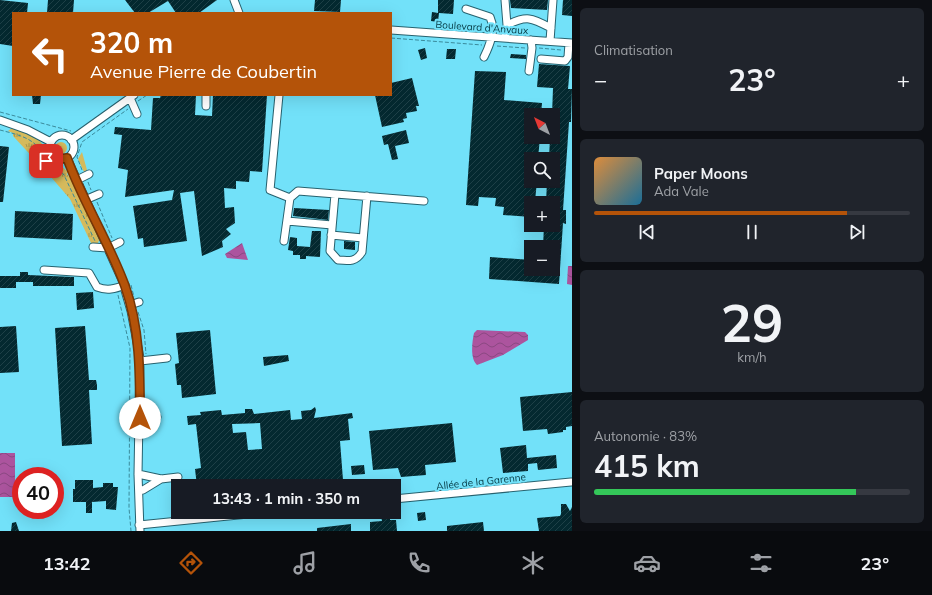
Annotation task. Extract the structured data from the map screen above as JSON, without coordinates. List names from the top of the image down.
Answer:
{
  "streets": {
    "street": ["Boulevard d'Anvaux", "Allée de la Garenne"]
  },
  "north": "top left",
  "page": {
    "tile": [
      "Climatisation",
      ["29", "km/h"],
      ["Autonomie · 83%", "415 km"]
    ],
    "turn": ["320 m", "Avenue Pierre de Coubertin"],
    "heat": ["−", "23°", "+"],
    "map_buttons": ["+", "−"],
    "song": ["Paper Moons", "Ada Vale"],
    "limit": "40",
    "trip": "13:43 · 1 min · 350 m",
    "tabs": ["13:42", "23°"]
  }
}
